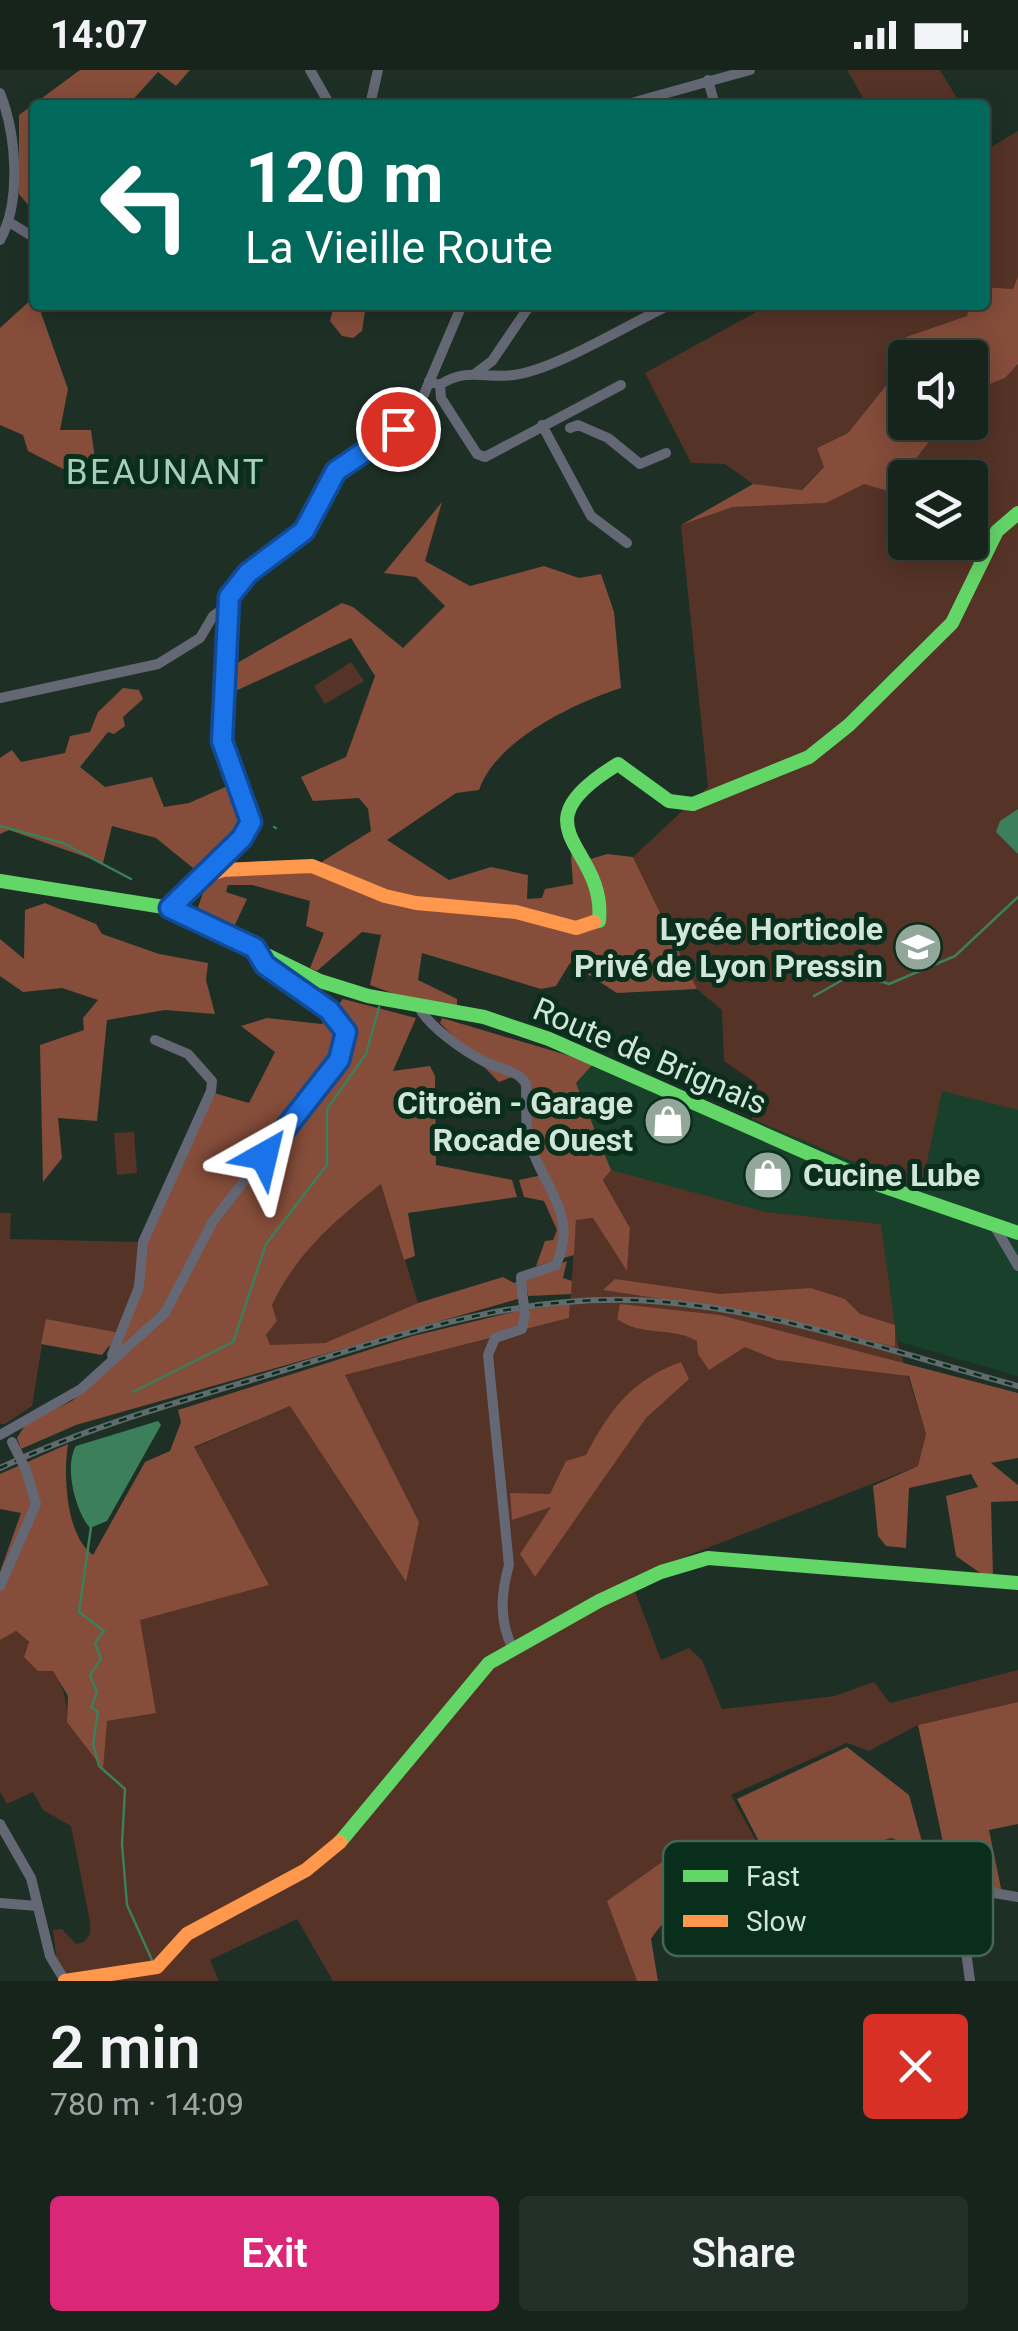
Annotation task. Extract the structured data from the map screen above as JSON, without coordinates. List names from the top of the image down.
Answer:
{
  "streets": {
    "street": ["Route de Brignais"]
  },
  "districts": ["BEAUNANT"],
  "places": {
    "school or university": ["Lycée Horticole Privé de Lyon Pressin"],
    "shop": ["Citroën - Garage Rocade Ouest", "Cucine Lube"]
  },
  "legend": ["Fast", "Slow"],
  "page": {
    "status": "14:07",
    "turn": ["120 m", "La Vieille Route"],
    "heading": ["2 min", "780 m · 14:09"],
    "buttons": ["Exit", "Share"]
  }
}
